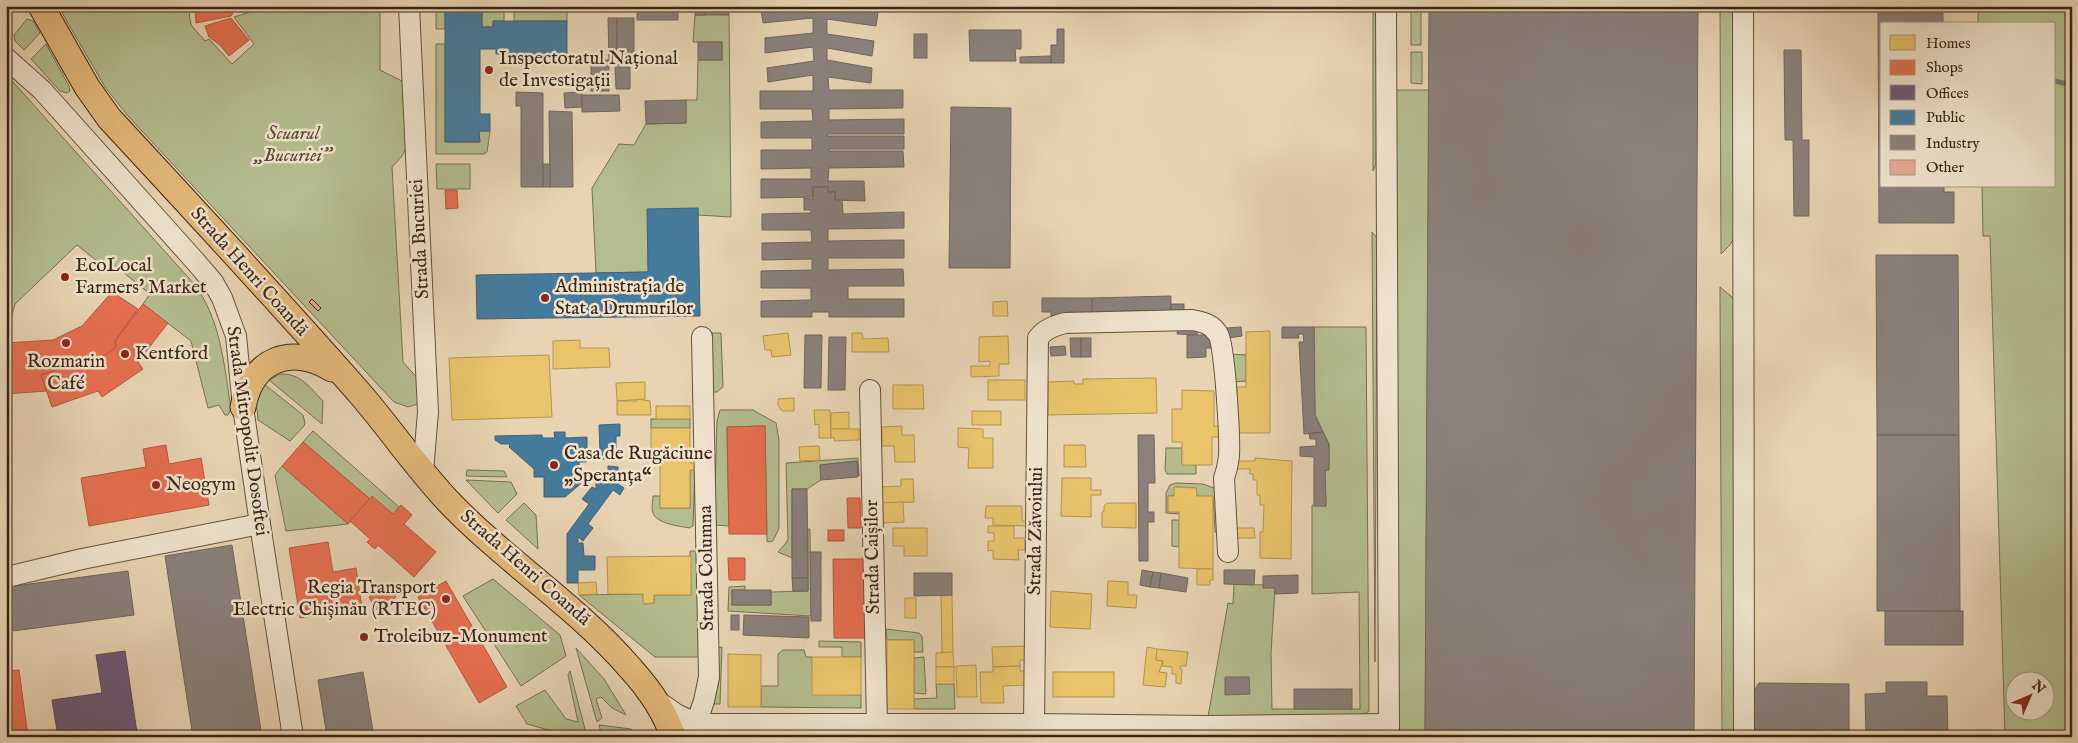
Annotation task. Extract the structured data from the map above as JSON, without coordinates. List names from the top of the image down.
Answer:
{
  "streets": {
    "main road": ["Strada Henri Coandă"],
    "street": [
      "Strada Bucuriei",
      "Strada Mitropolit Dosoftei",
      "Strada Zăvoiului",
      "Strada Caișilor",
      "Strada Columna"
    ]
  },
  "crossings": [
    ["Strada Bucuriei", "Strada Henri Coandă"],
    ["Strada Henri Coandă", "Strada Zăvoiului"],
    ["Strada Henri Coandă", "Strada Caișilor"],
    ["Strada Henri Coandă", "Strada Columna"]
  ],
  "parks": ["Scuarul „Bucuriei”"],
  "places": [
    "Inspectoratul Național de Investigații",
    "EcoLocal Farmers' Market",
    "Administrația de Stat a Drumurilor",
    "Rozmarin Café",
    "Kentford",
    "Casa de Rugăciune „Speranța“",
    "Neogym",
    "Regia Transport Electric Chișinău (RTEC)",
    "Troleibuz-Monument"
  ],
  "legend": [
    "Homes",
    "Shops",
    "Offices",
    "Public",
    "Industry",
    "Other"
  ],
  "north": "top right"
}
